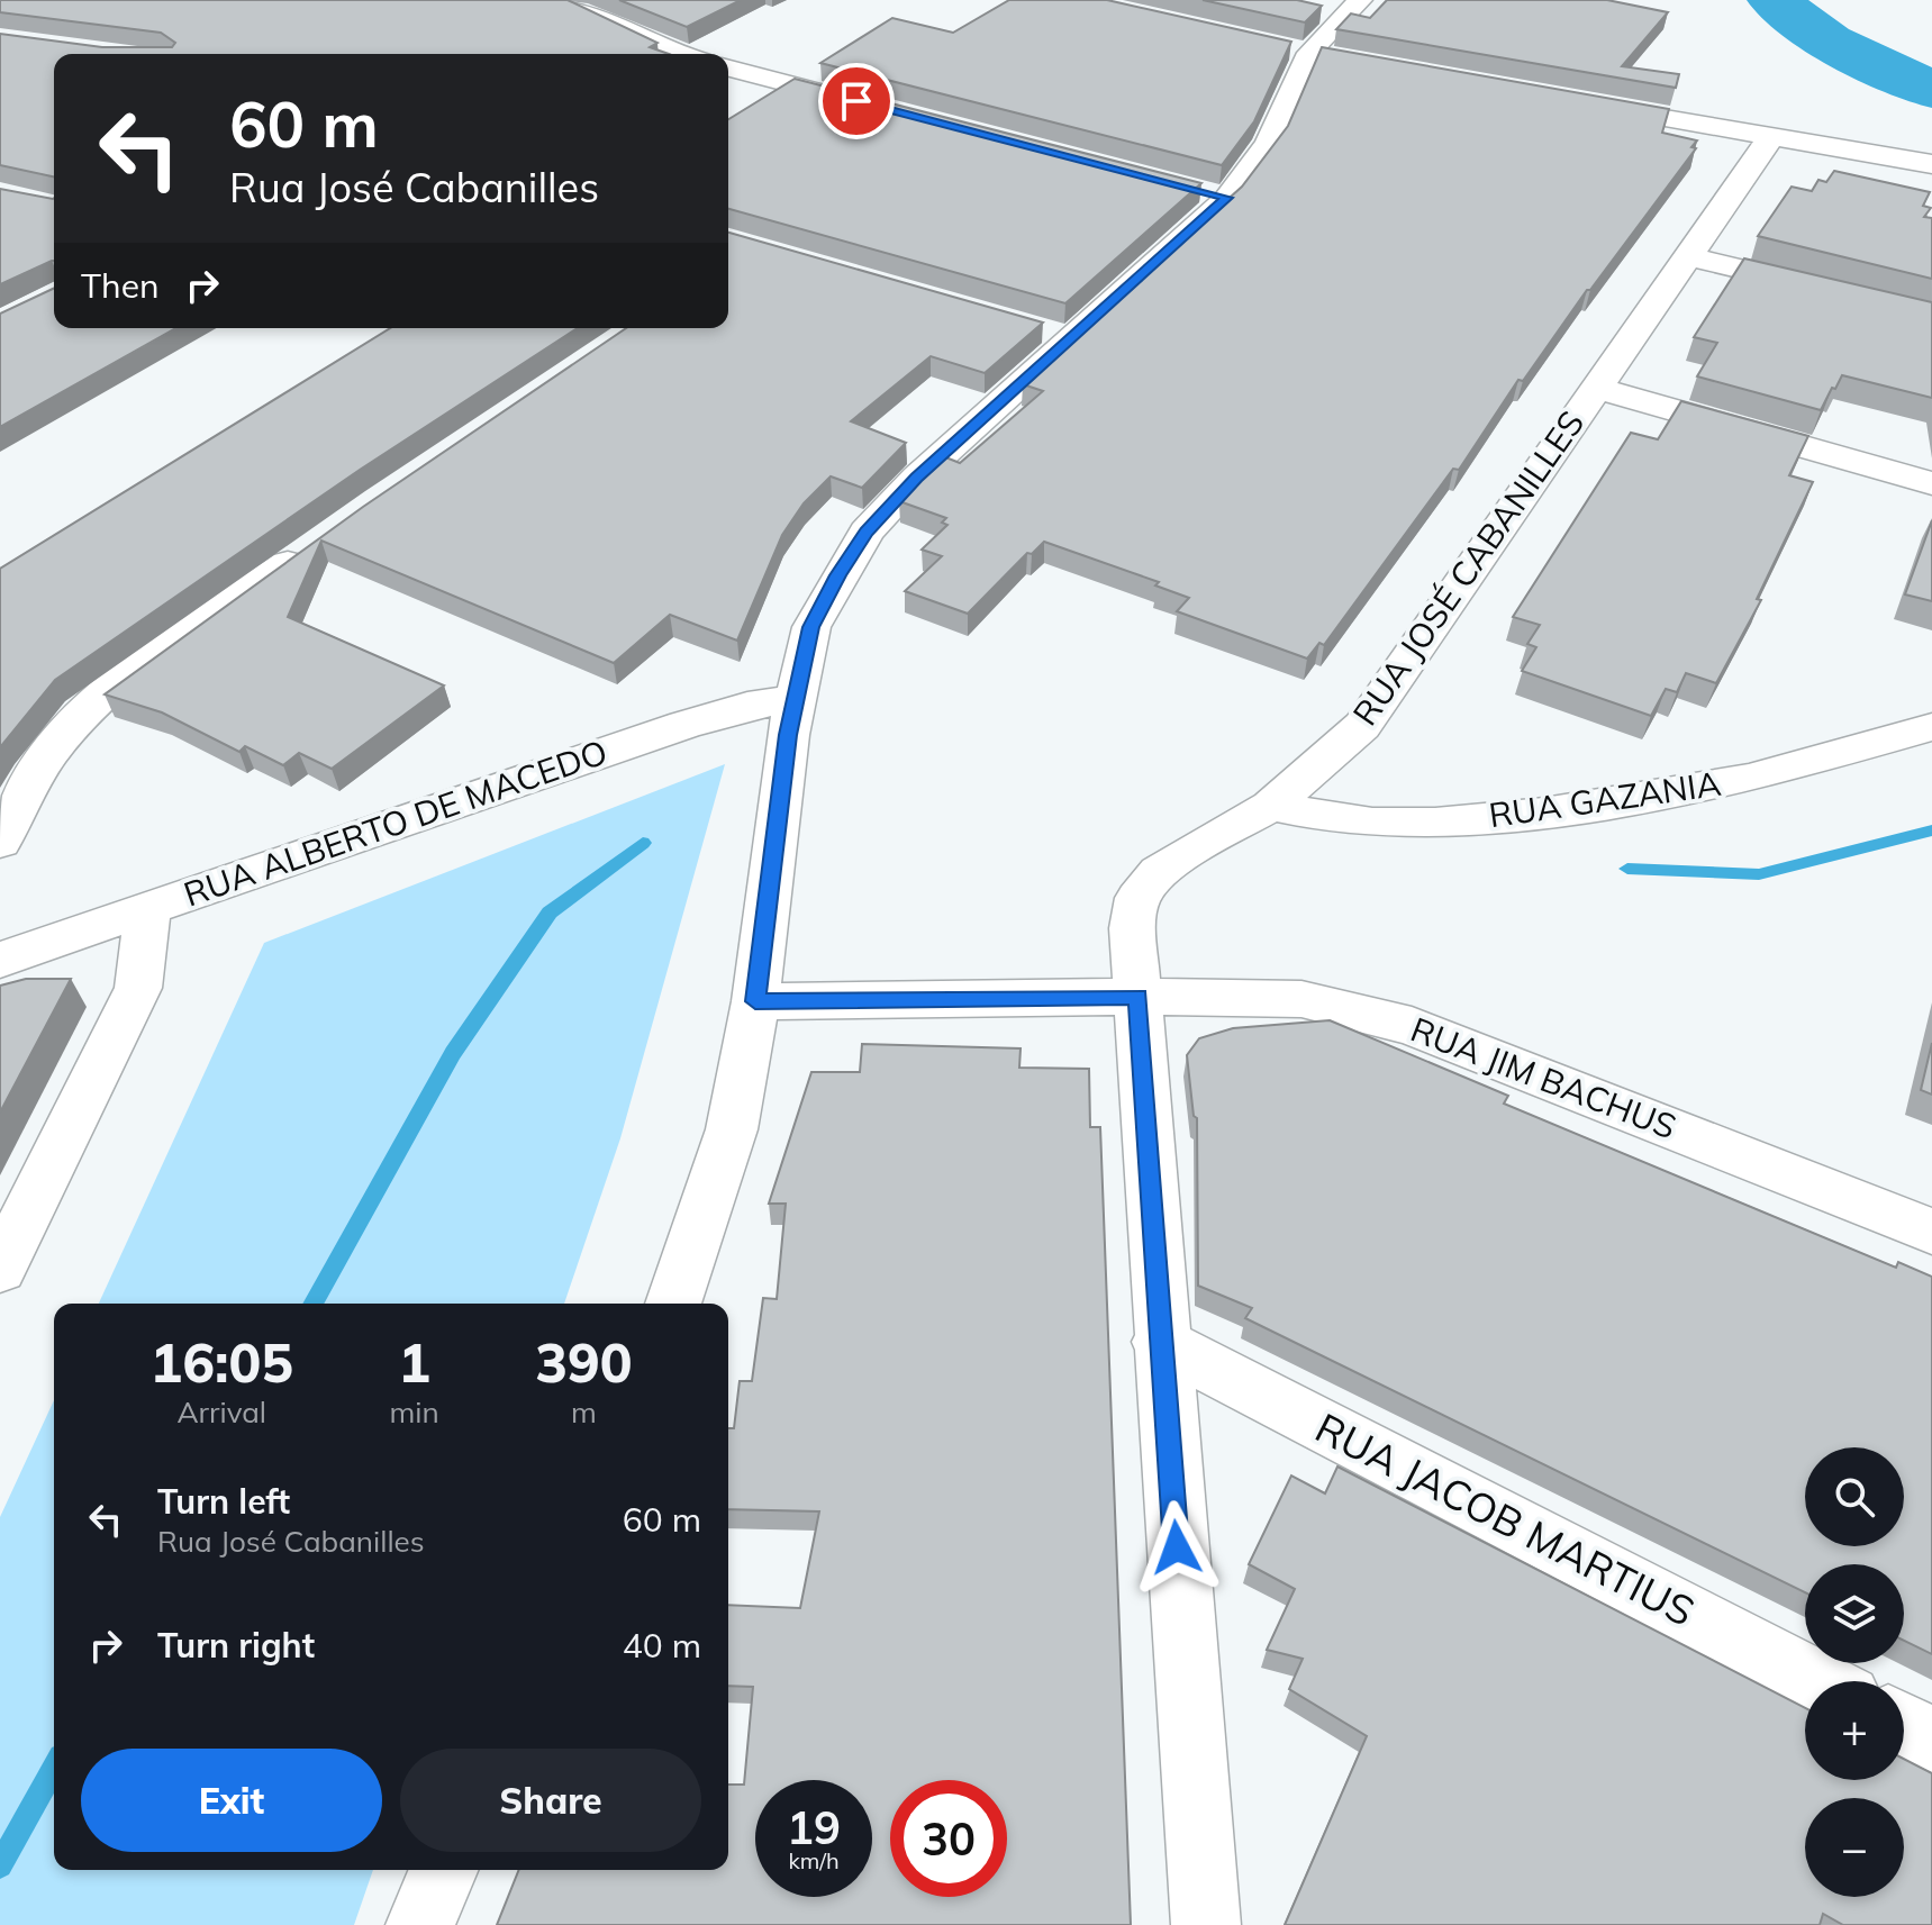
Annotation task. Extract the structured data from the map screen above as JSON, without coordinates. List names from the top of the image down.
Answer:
{
  "streets": {
    "street": [
      "RUA JOSÉ CABANILLES",
      "RUA GAZANIA",
      "RUA ALBERTO DE MACEDO",
      "RUA JIM BACHUS",
      "RUA JACOB MARTIUS"
    ]
  },
  "crossings": [
    ["RUA JOSÉ CABANILLES", "RUA GAZANIA"],
    ["RUA JOSÉ CABANILLES", "RUA JIM BACHUS"],
    ["RUA JOSÉ CABANILLES", "RUA JACOB MARTIUS"]
  ],
  "page": {
    "turn": ["60 m", "Rua José Cabanilles"],
    "then": "Then",
    "eta": [
      "16:05",
      "Arrival",
      "1",
      "min",
      "390",
      "m"
    ],
    "map_buttons": ["+", "−"],
    "list": [
      {
        "name": "Turn left",
        "note": "Rua José Cabanilles",
        "value": "60 m"
      },
      {
        "name": "Turn right",
        "value": "40 m"
      }
    ],
    "buttons": ["Exit", "Share"],
    "speed": "19 km/h",
    "limit": "30"
  }
}
